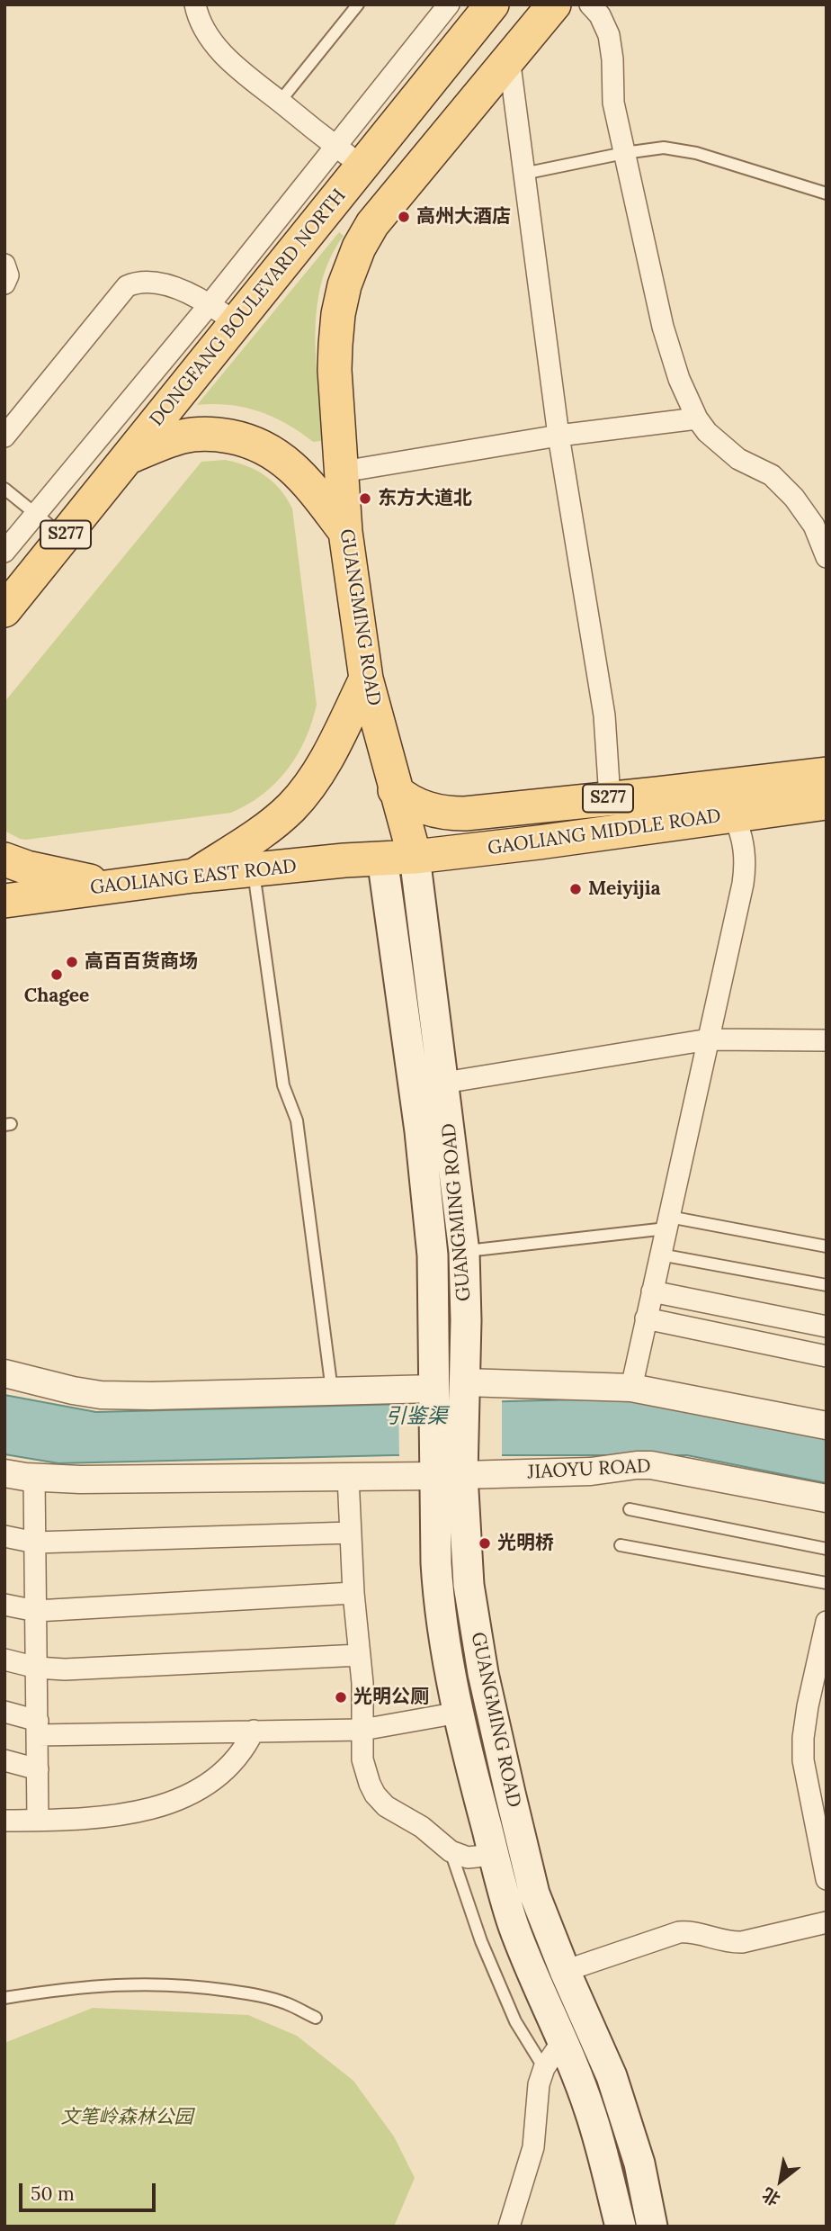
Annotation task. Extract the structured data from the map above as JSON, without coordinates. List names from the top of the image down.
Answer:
{
  "streets": {
    "main road": [
      "DONGFANG BOULEVARD NORTH",
      "S277",
      "GUANGMING ROAD",
      "GAOLIANG MIDDLE ROAD",
      "GAOLIANG EAST ROAD"
    ],
    "street": ["JIAOYU ROAD"]
  },
  "crossings": [
    ["S277", "GUANGMING ROAD"],
    ["S277", "GAOLIANG EAST ROAD"],
    ["GUANGMING ROAD", "GAOLIANG MIDDLE ROAD"],
    ["GUANGMING ROAD", "GAOLIANG EAST ROAD"],
    ["GUANGMING ROAD", "JIAOYU ROAD"],
    ["GAOLIANG MIDDLE ROAD", "GAOLIANG EAST ROAD"]
  ],
  "water": ["引鉴渠"],
  "parks": ["文笔岭森林公园"],
  "places": [
    "高州大酒店",
    "东方大道北",
    "Meiyijia",
    "高百百货商场",
    "Chagee",
    "光明桥",
    "光明公厕"
  ],
  "scale_bar": "50 m",
  "north": "bottom left"
}
